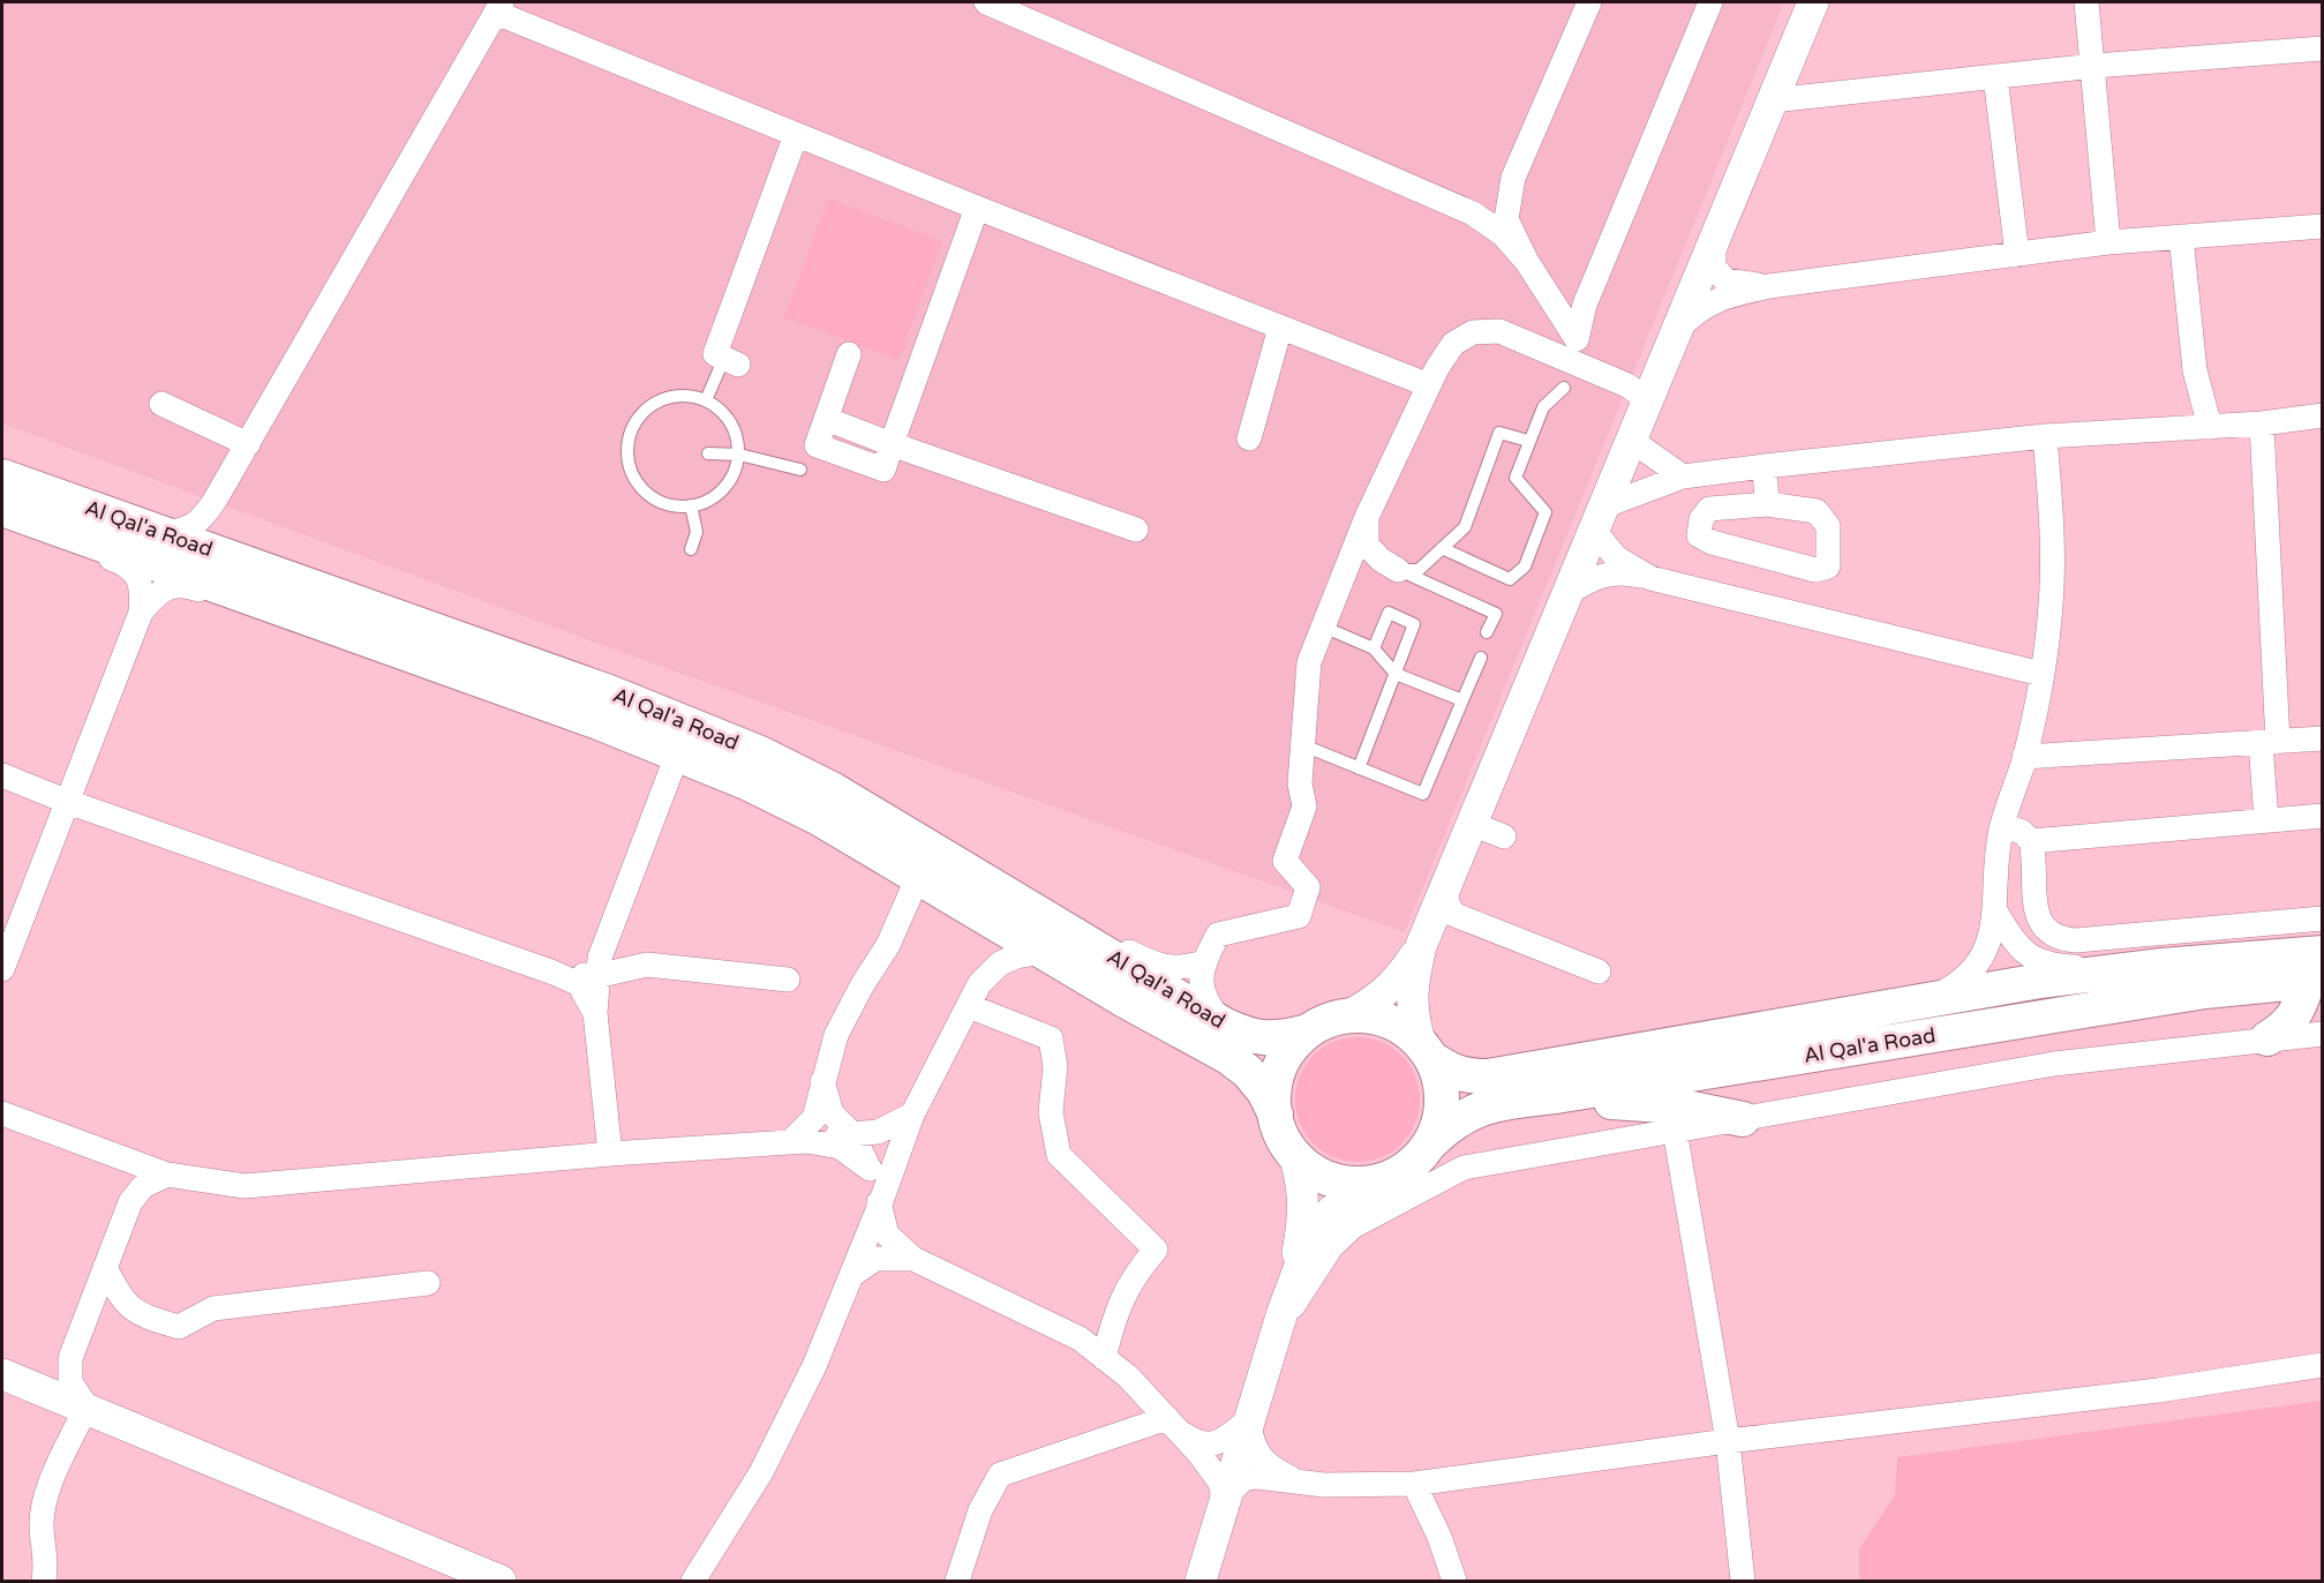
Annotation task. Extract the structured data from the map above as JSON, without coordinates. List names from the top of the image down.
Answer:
{
  "streets": {
    "main road": ["Al Qal'a Road"]
  }
}
